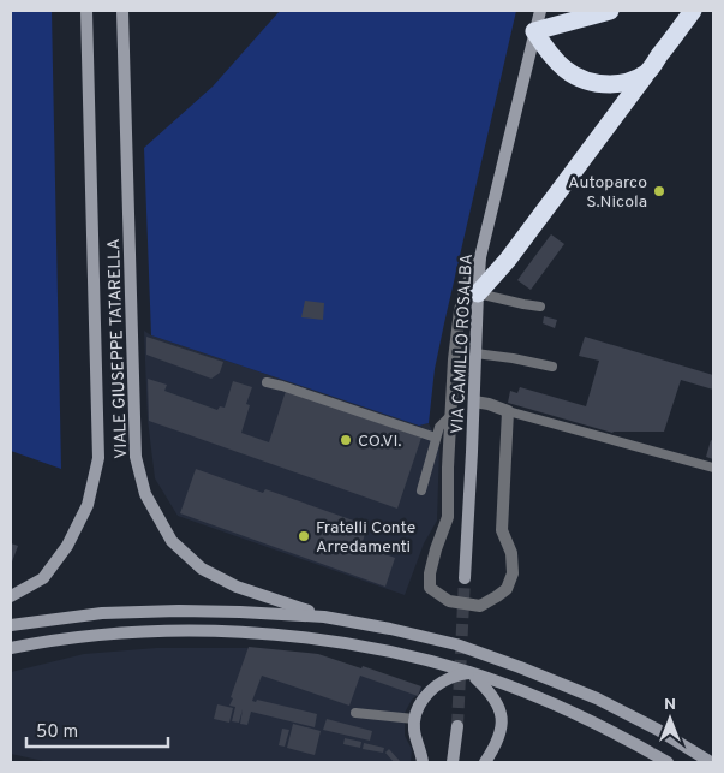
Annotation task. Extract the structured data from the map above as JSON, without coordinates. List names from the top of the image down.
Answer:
{
  "streets": {
    "main road": ["VIA CAMILLO ROSALBA", "VIALE GIUSEPPE TATARELLA"]
  },
  "places": ["Autoparco S.Nicola", "CO.VI.", "Fratelli Conte Arredamenti"],
  "scale_bar": "50 m",
  "north": "top"
}
